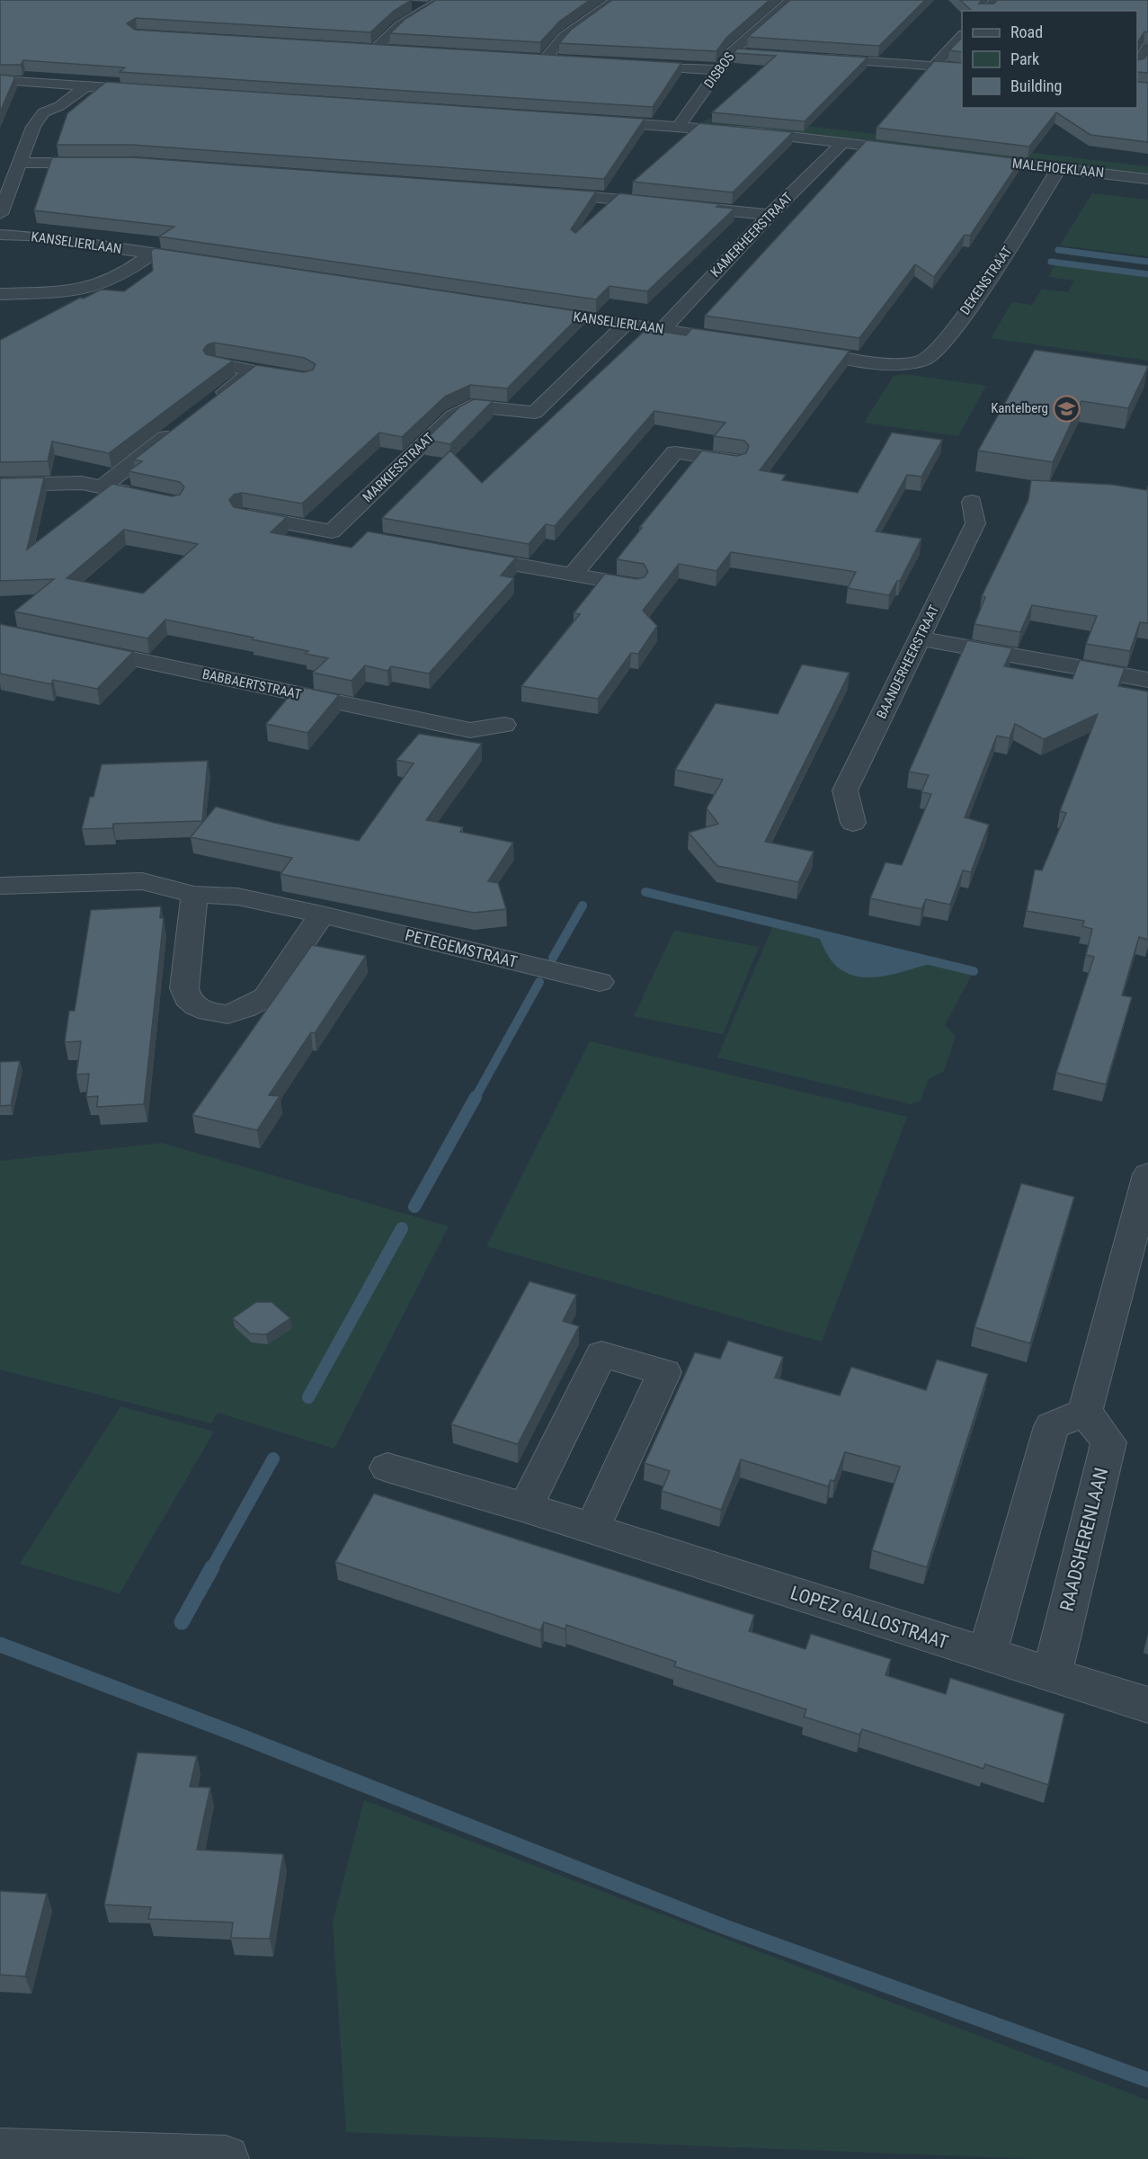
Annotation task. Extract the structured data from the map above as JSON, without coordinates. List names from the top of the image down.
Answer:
{
  "streets": {
    "street": [
      "DISBOS",
      "MALEHOEKLAAN",
      "KAMERHEERSTRAAT",
      "KANSELIERLAAN",
      "DEKENSTRAAT",
      "MARKIESSTRAAT",
      "BAANDERHEERSTRAAT",
      "BABBAERTSTRAAT",
      "PETEGEMSTRAAT",
      "RAADSHERENLAAN",
      "LOPEZ GALLOSTRAAT"
    ]
  },
  "crossings": [
    ["MALEHOEKLAAN", "DEKENSTRAAT"],
    ["KAMERHEERSTRAAT", "KANSELIERLAAN"],
    ["KANSELIERLAAN", "MARKIESSTRAAT"],
    ["RAADSHERENLAAN", "LOPEZ GALLOSTRAAT"]
  ],
  "places": {
    "school or university": ["Kantelberg"]
  },
  "legend": ["Road", "Park", "Building"]
}
